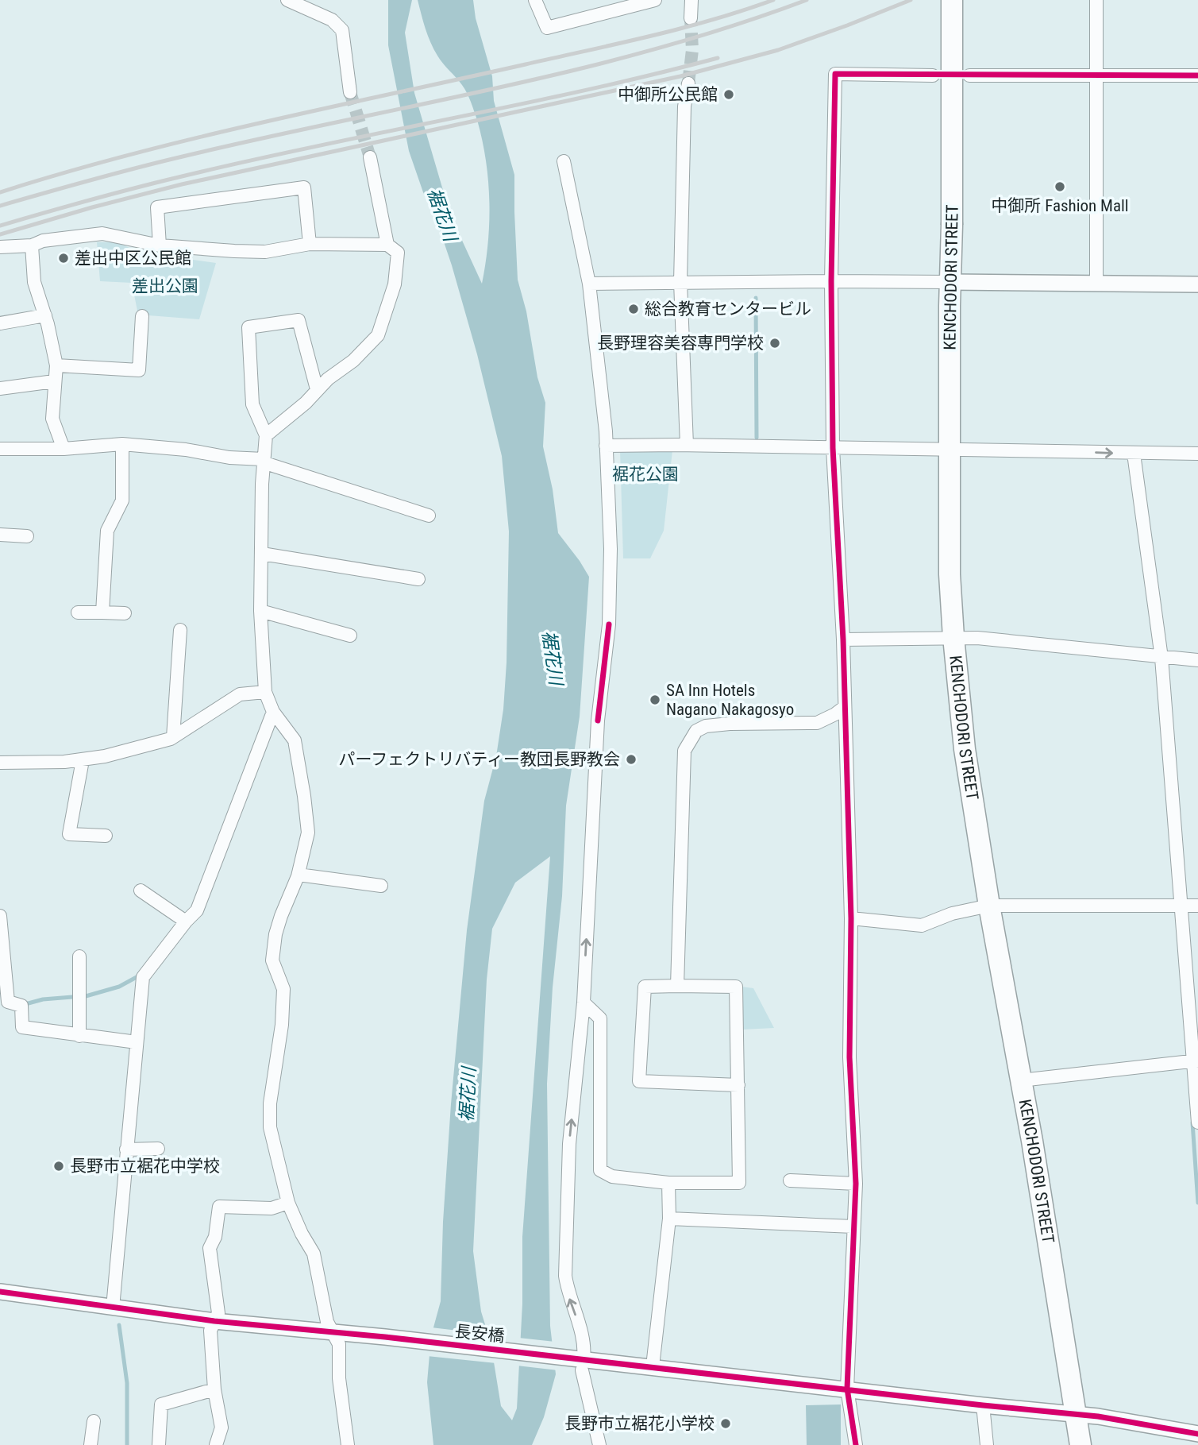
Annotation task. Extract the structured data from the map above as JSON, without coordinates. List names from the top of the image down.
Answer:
{
  "streets": {
    "highway": ["KENCHODORI STREET"],
    "street": ["長安橋"]
  },
  "crossings": [
    ["KENCHODORI STREET", "長安橋"]
  ],
  "water": ["裾花川"],
  "parks": ["差出公園", "裾花公園"],
  "places": [
    "中御所公民館",
    "中御所 Fashion Mall",
    "差出中区公民館",
    "総合教育センタービル",
    "長野理容美容専門学校",
    "SA Inn Hotels Nagano Nakagosyo",
    "パーフェクトリバティー教団長野教会",
    "長野市立裾花中学校",
    "長野市立裾花小学校"
  ]
}
